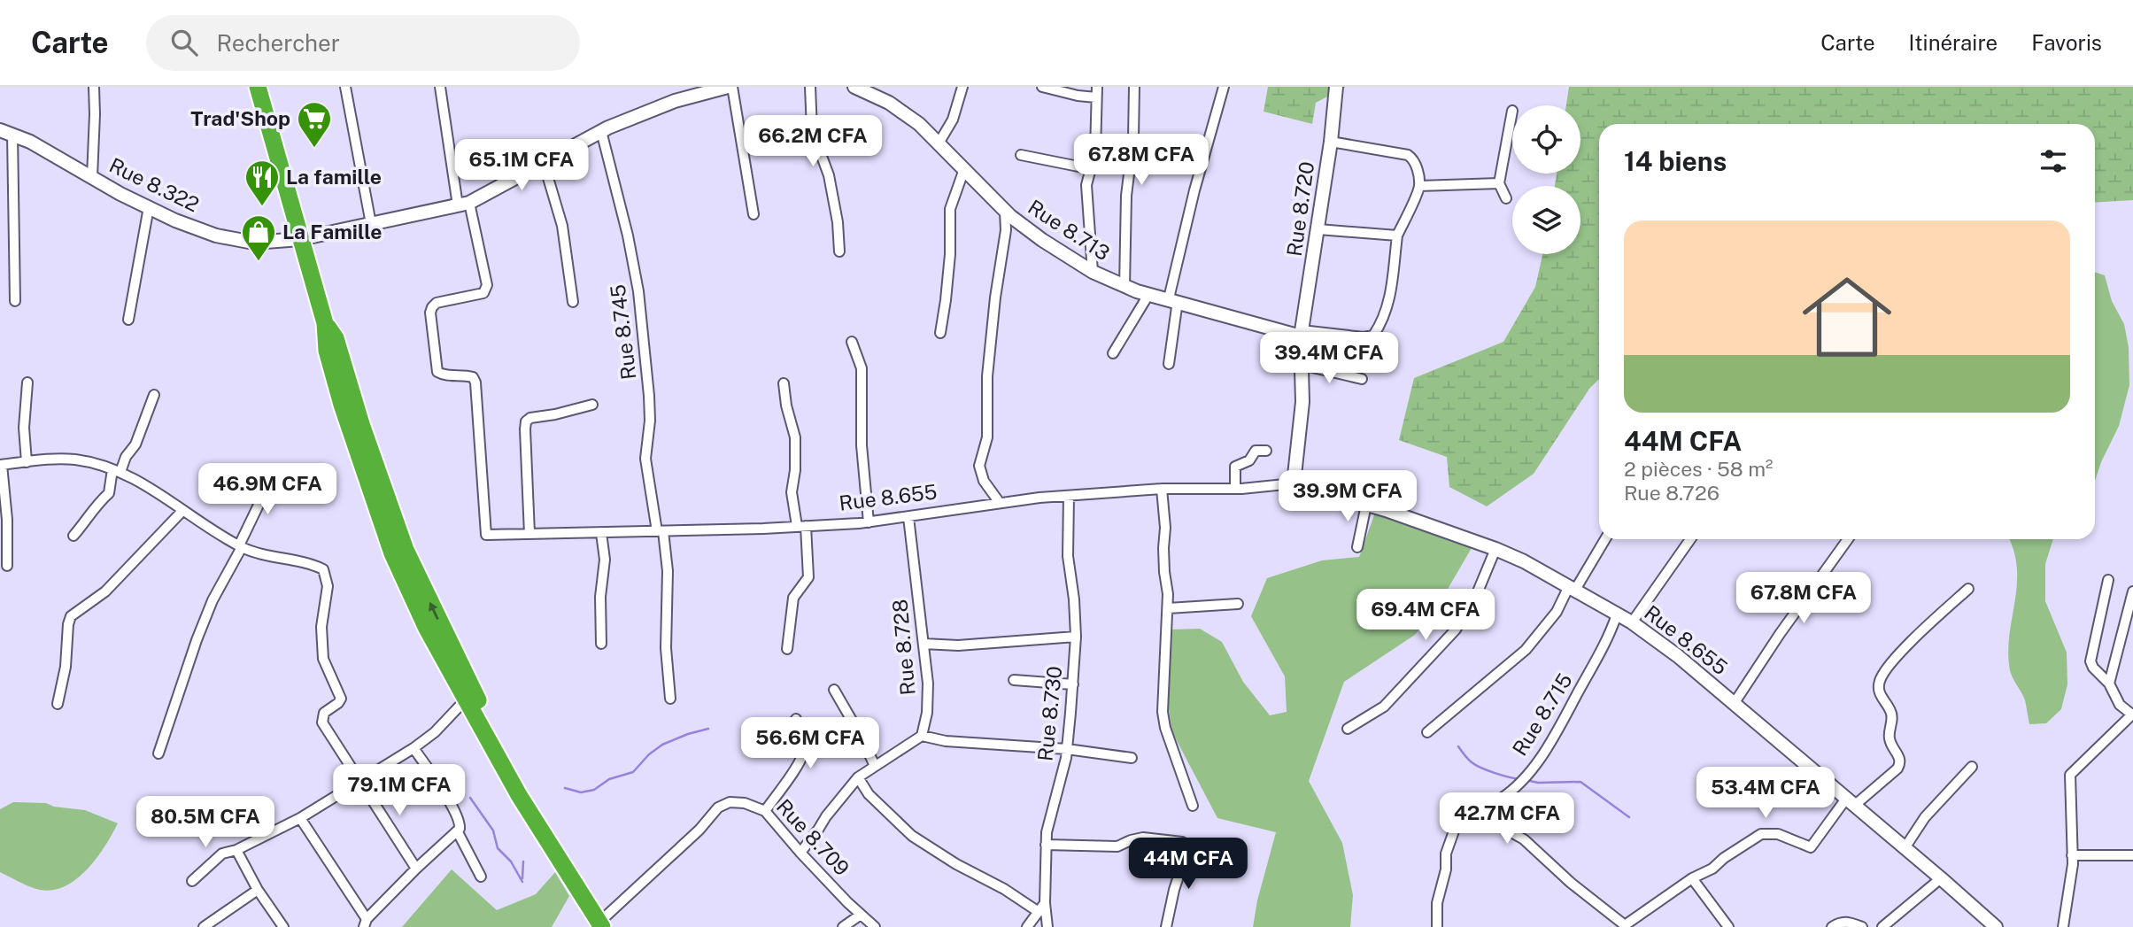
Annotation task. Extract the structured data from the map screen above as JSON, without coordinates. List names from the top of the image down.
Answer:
{
  "streets": {
    "main road": [
      "Rue 8.322",
      "Rue 8.720",
      "Rue 8.713",
      "Rue 8.655"
    ],
    "street": [
      "Rue 8.745",
      "Rue 8.728",
      "Rue 8.730",
      "Rue 8.715",
      "Rue 8.709"
    ]
  },
  "crossings": [
    ["Rue 8.720", "Rue 8.713"],
    ["Rue 8.745", "Rue 8.655"],
    ["Rue 8.655", "Rue 8.728"],
    ["Rue 8.655", "Rue 8.730"],
    ["Rue 8.655", "Rue 8.715"]
  ],
  "places": {
    "supermarket": ["Trad'Shop"],
    "restaurant": ["La famille"],
    "shop": ["La Famille"]
  },
  "page": {
    "header": "Carte",
    "search": "Rechercher",
    "nav": ["Carte", "Itinéraire", "Favoris"],
    "price": [
      "66.2M CFA",
      "67.8M CFA",
      "65.1M CFA",
      "39.4M CFA",
      "46.9M CFA",
      "39.9M CFA",
      "67.8M CFA",
      "69.4M CFA",
      "56.6M CFA",
      "79.1M CFA",
      "53.4M CFA",
      "42.7M CFA",
      "80.5M CFA",
      "44M CFA"
    ],
    "heading": "14 biens",
    "list": [
      {
        "name": "44M CFA",
        "note": "2 pièces · 58 m² · Rue 8.726"
      }
    ]
  }
}
